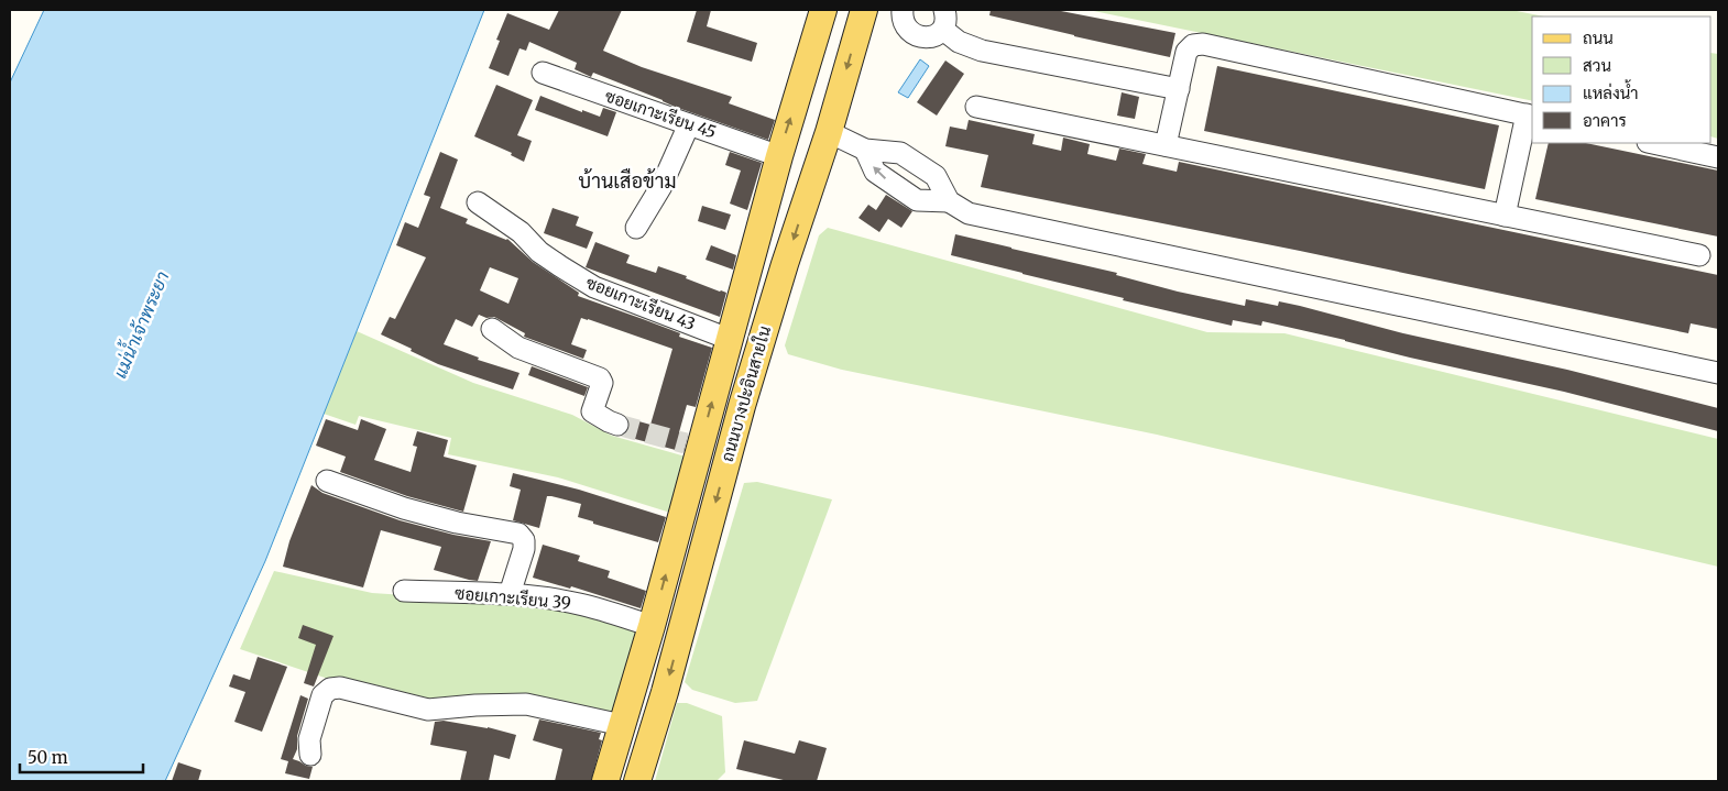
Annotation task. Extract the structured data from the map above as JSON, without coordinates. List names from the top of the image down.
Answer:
{
  "streets": {
    "main road": ["ถนนบางปะอินสายใน"],
    "street": ["ซอยเกาะเรียน 45", "ซอยเกาะเรียน 43", "ซอยเกาะเรียน 39"]
  },
  "crossings": [
    ["ซอยเกาะเรียน 45", "ถนนบางปะอินสายใน"],
    ["ซอยเกาะเรียน 43", "ถนนบางปะอินสายใน"],
    ["ถนนบางปะอินสายใน", "ซอยเกาะเรียน 39"]
  ],
  "districts": ["บ้านเสือข้าม"],
  "water": ["แม่น้ำเจ้าพระยา"],
  "legend": [
    "ถนน",
    "สวน",
    "แหล่งน้ำ",
    "อาคาร"
  ],
  "scale_bar": "50 m"
}
